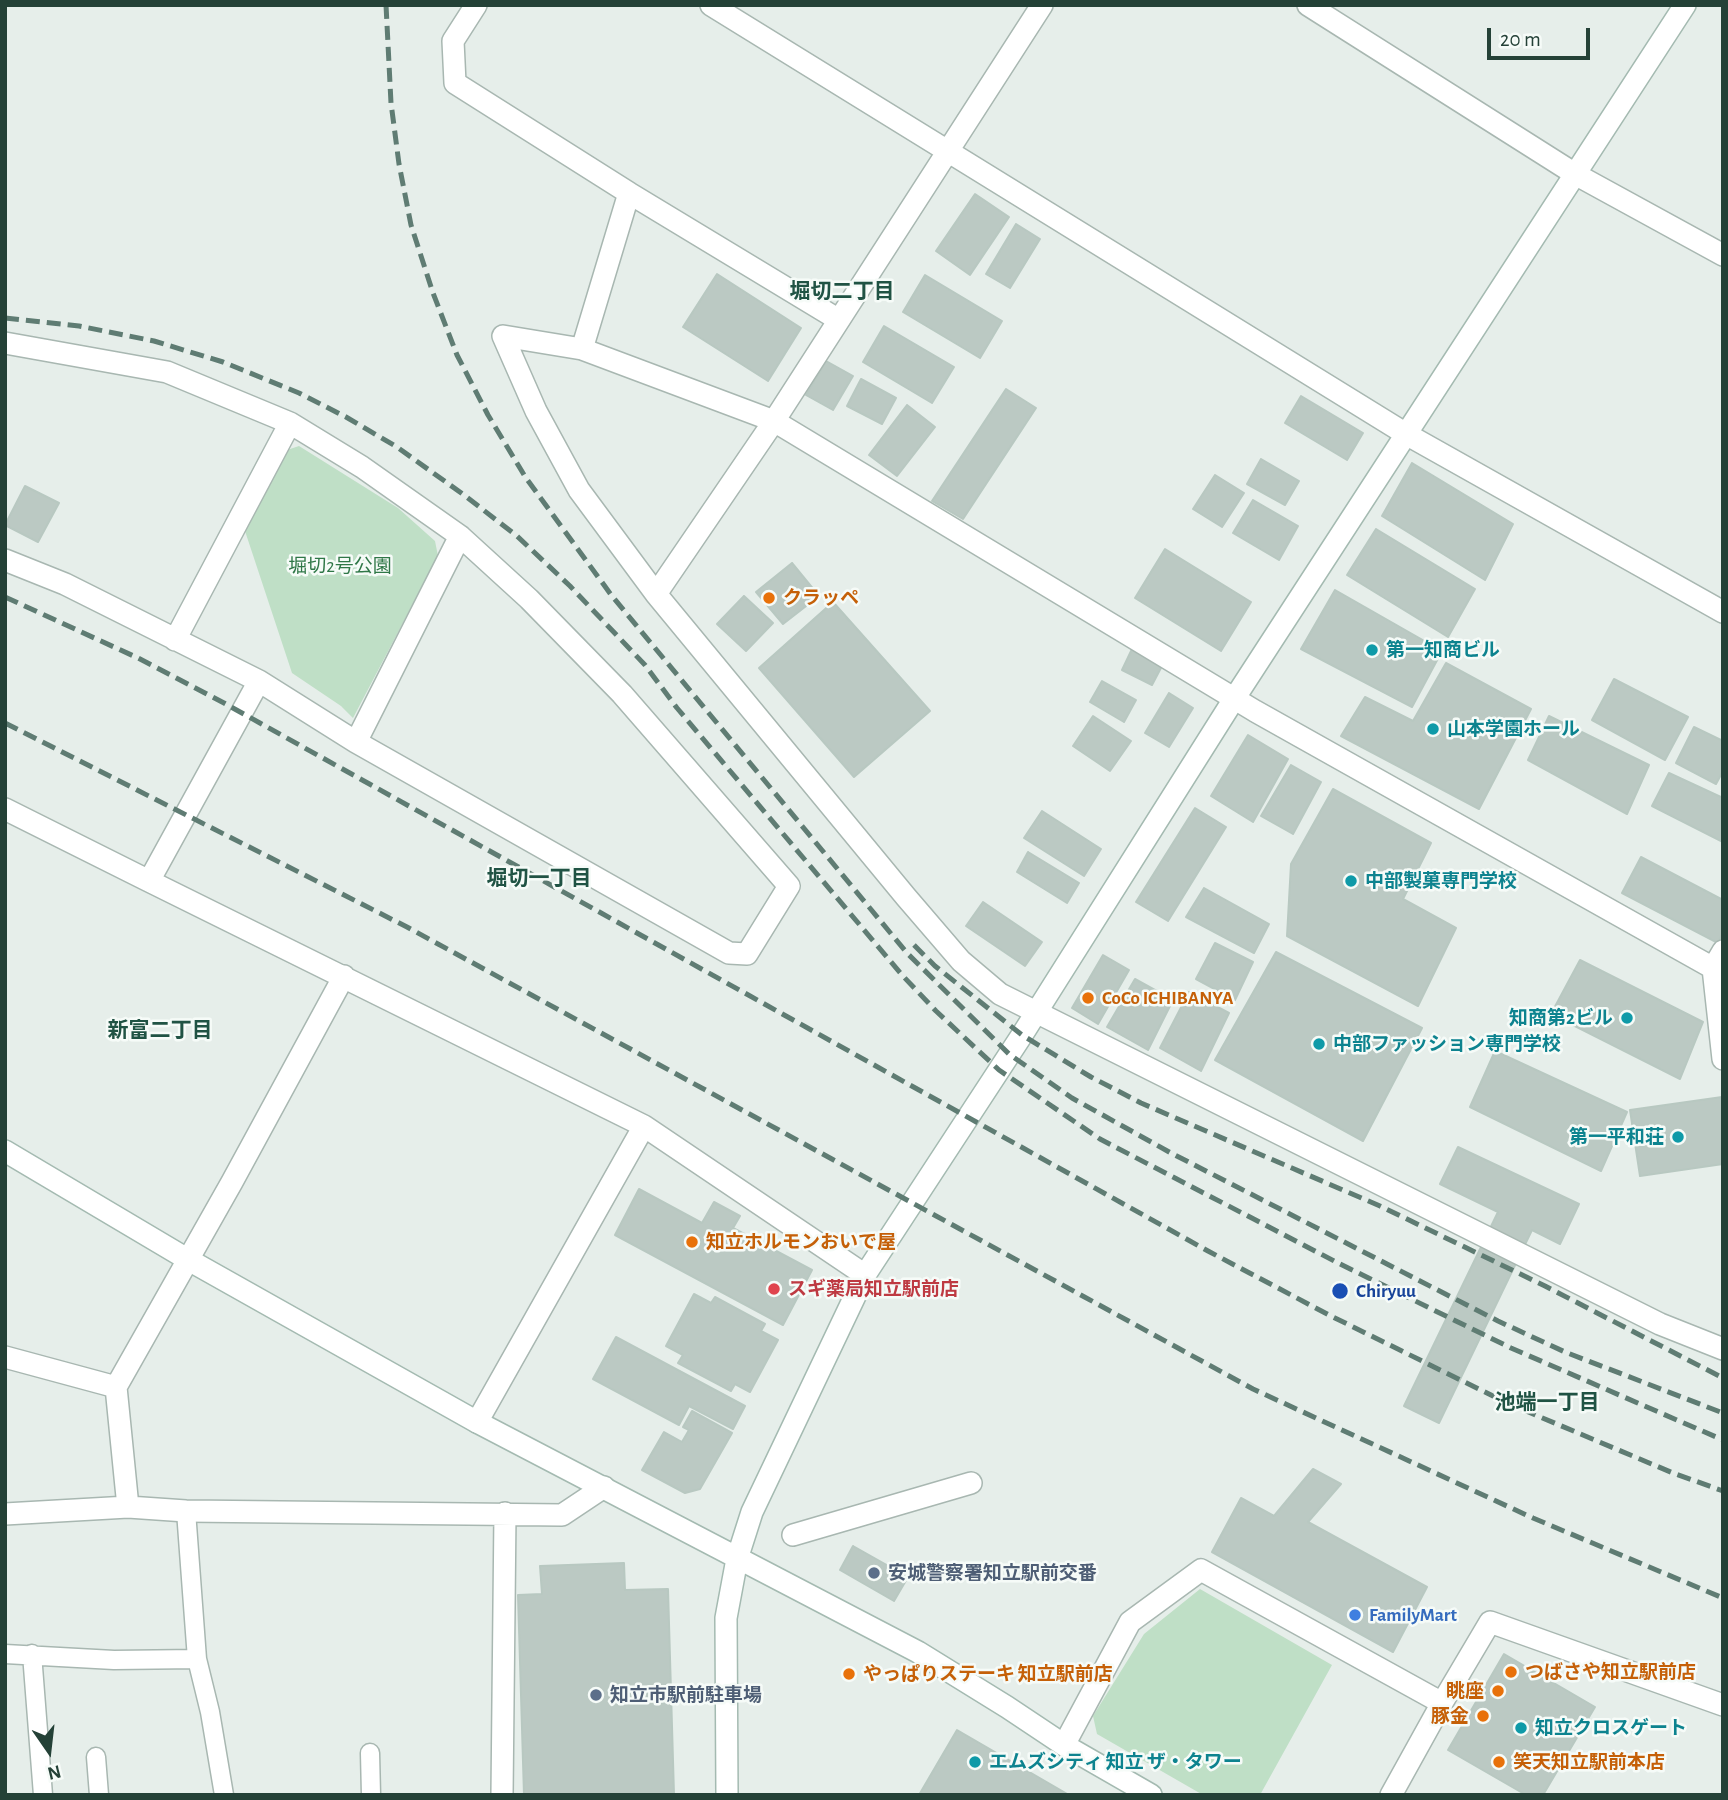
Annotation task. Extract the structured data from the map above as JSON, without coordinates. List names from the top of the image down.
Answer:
{
  "districts": [
    "堀切二丁目",
    "堀切一丁目",
    "新富二丁目",
    "池端一丁目"
  ],
  "parks": ["堀切2号公園"],
  "places": [
    "クラッペ",
    "第一知商ビル",
    "山本学園ホール",
    "中部製菓専門学校",
    "CoCo ICHIBANYA",
    "知商第2ビル",
    "中部ファッション専門学校",
    "第一平和荘",
    "知立ホルモンおいで屋",
    "スギ薬局知立駅前店",
    "Chiryuu",
    "安城警察署知立駅前交番",
    "FamilyMart",
    "つばさや知立駅前店",
    "やっぱりステーキ 知立駅前店",
    "眺座",
    "知立市駅前駐車場",
    "豚金",
    "知立クロスゲート",
    "エムズシティ 知立 ザ・タワー",
    "笑天知立駅前本店"
  ],
  "scale_bar": "20 m",
  "north": "bottom"
}
